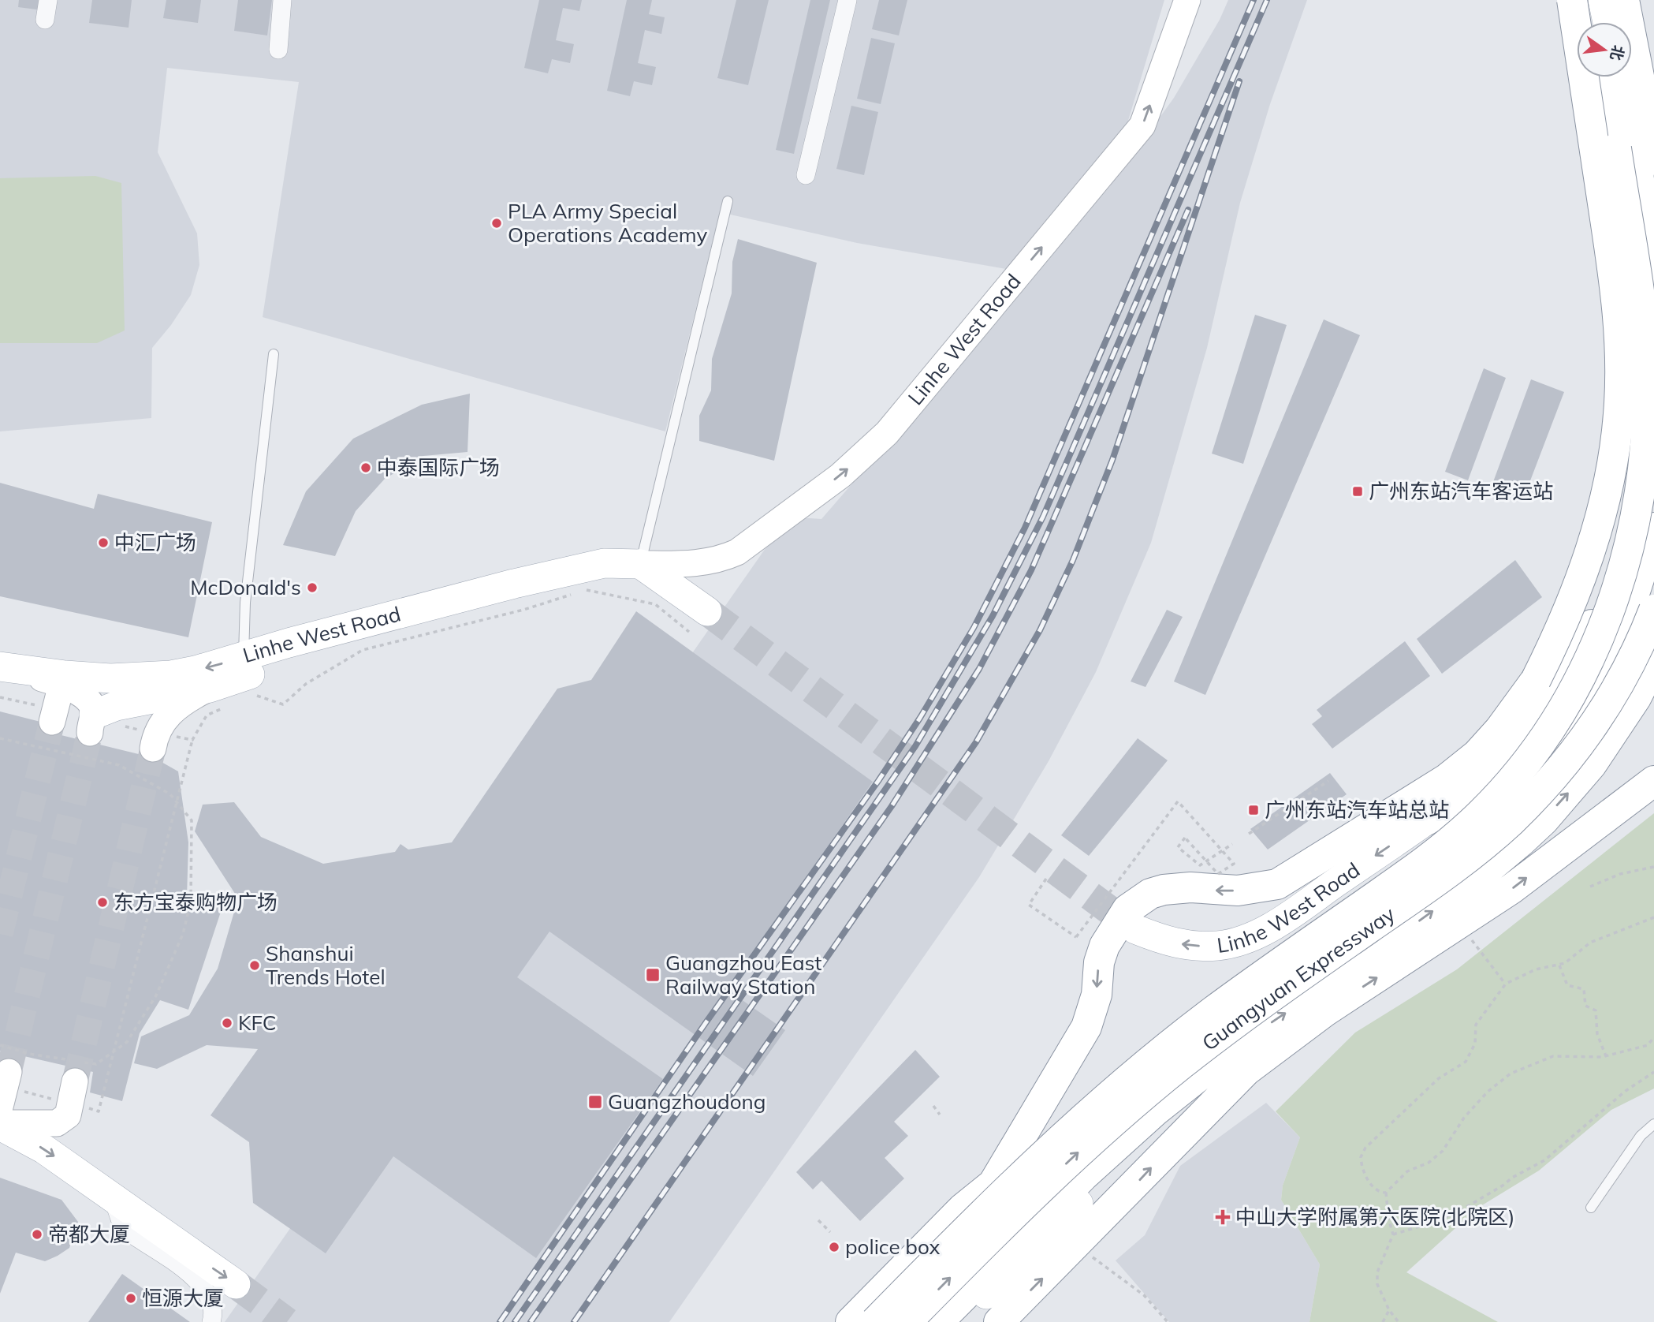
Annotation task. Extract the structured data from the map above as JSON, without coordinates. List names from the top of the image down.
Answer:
{
  "streets": {
    "highway": ["Guangyuan Expressway"],
    "main road": ["Linhe West Road"]
  },
  "places": {
    "other": [
      "PLA Army Special Operations Academy",
      "中泰国际广场",
      "中汇广场",
      "McDonald's",
      "东方宝泰购物广场",
      "Shanshui Trends Hotel",
      "KFC",
      "帝都大厦",
      "police box",
      "恒源大厦"
    ],
    "transit": [
      "广州东站汽车客运站",
      "广州东站汽车站总站",
      "Guangzhou East Railway Station",
      "Guangzhoudong"
    ],
    "health": ["中山大学附属第六医院(北院区)"]
  },
  "north": "right"
}
